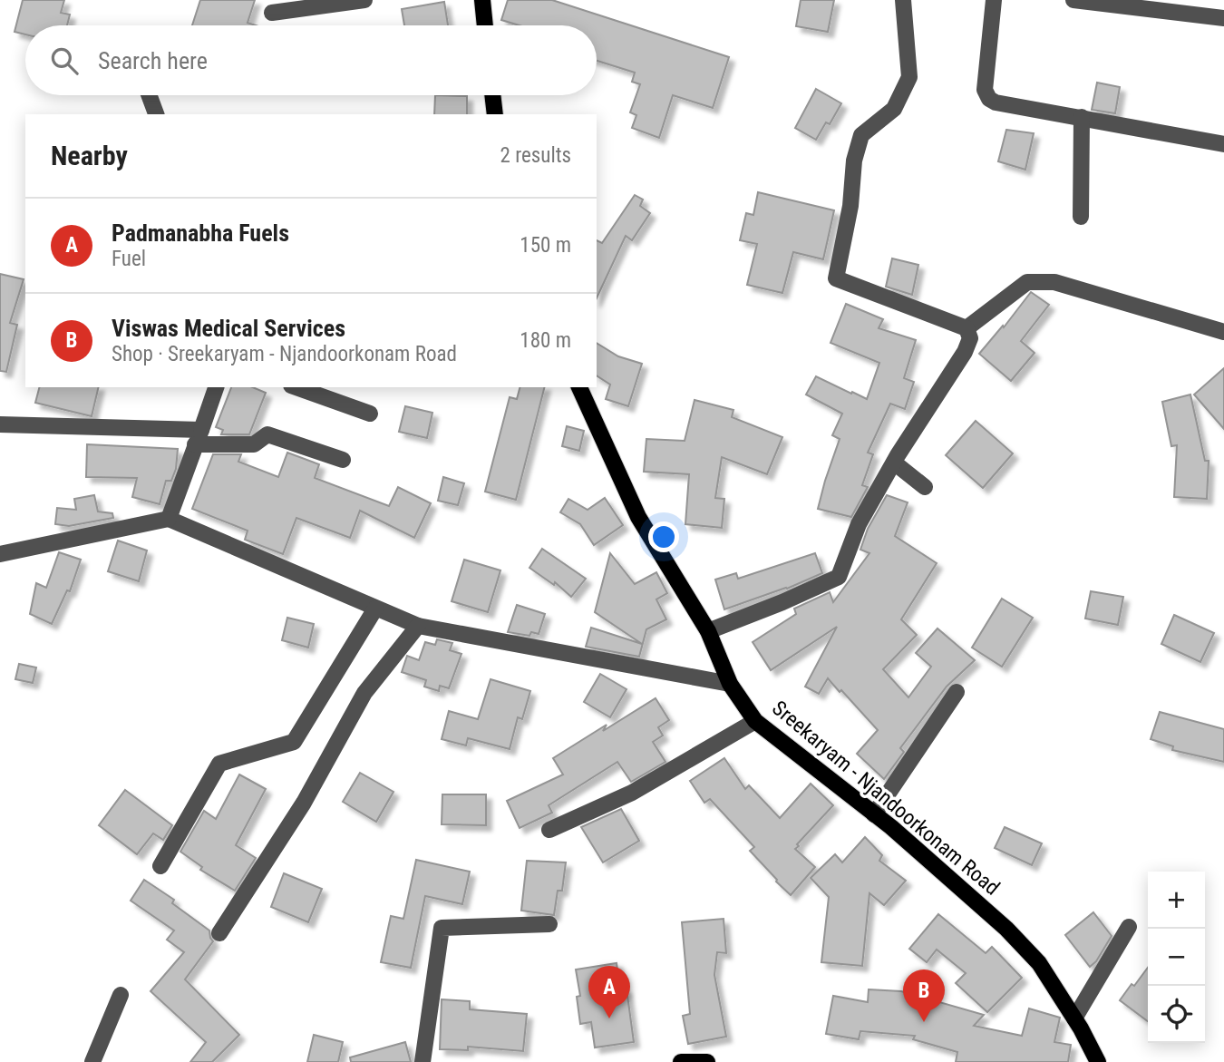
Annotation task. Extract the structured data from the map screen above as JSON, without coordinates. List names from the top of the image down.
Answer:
{
  "streets": {
    "main road": ["Sreekaryam - Njandoorkonam Road"]
  },
  "page": {
    "search": "Search here",
    "heading": ["Nearby", "2 results"],
    "list": [
      {
        "mark": "A",
        "name": "Padmanabha Fuels",
        "note": "Fuel",
        "value": "150 m"
      },
      {
        "mark": "B",
        "name": "Viswas Medical Services",
        "note": "Shop · Sreekaryam - Njandoorkonam Road",
        "value": "180 m"
      }
    ],
    "map_buttons": ["+", "−"],
    "pins": ["A", "B"]
  }
}
